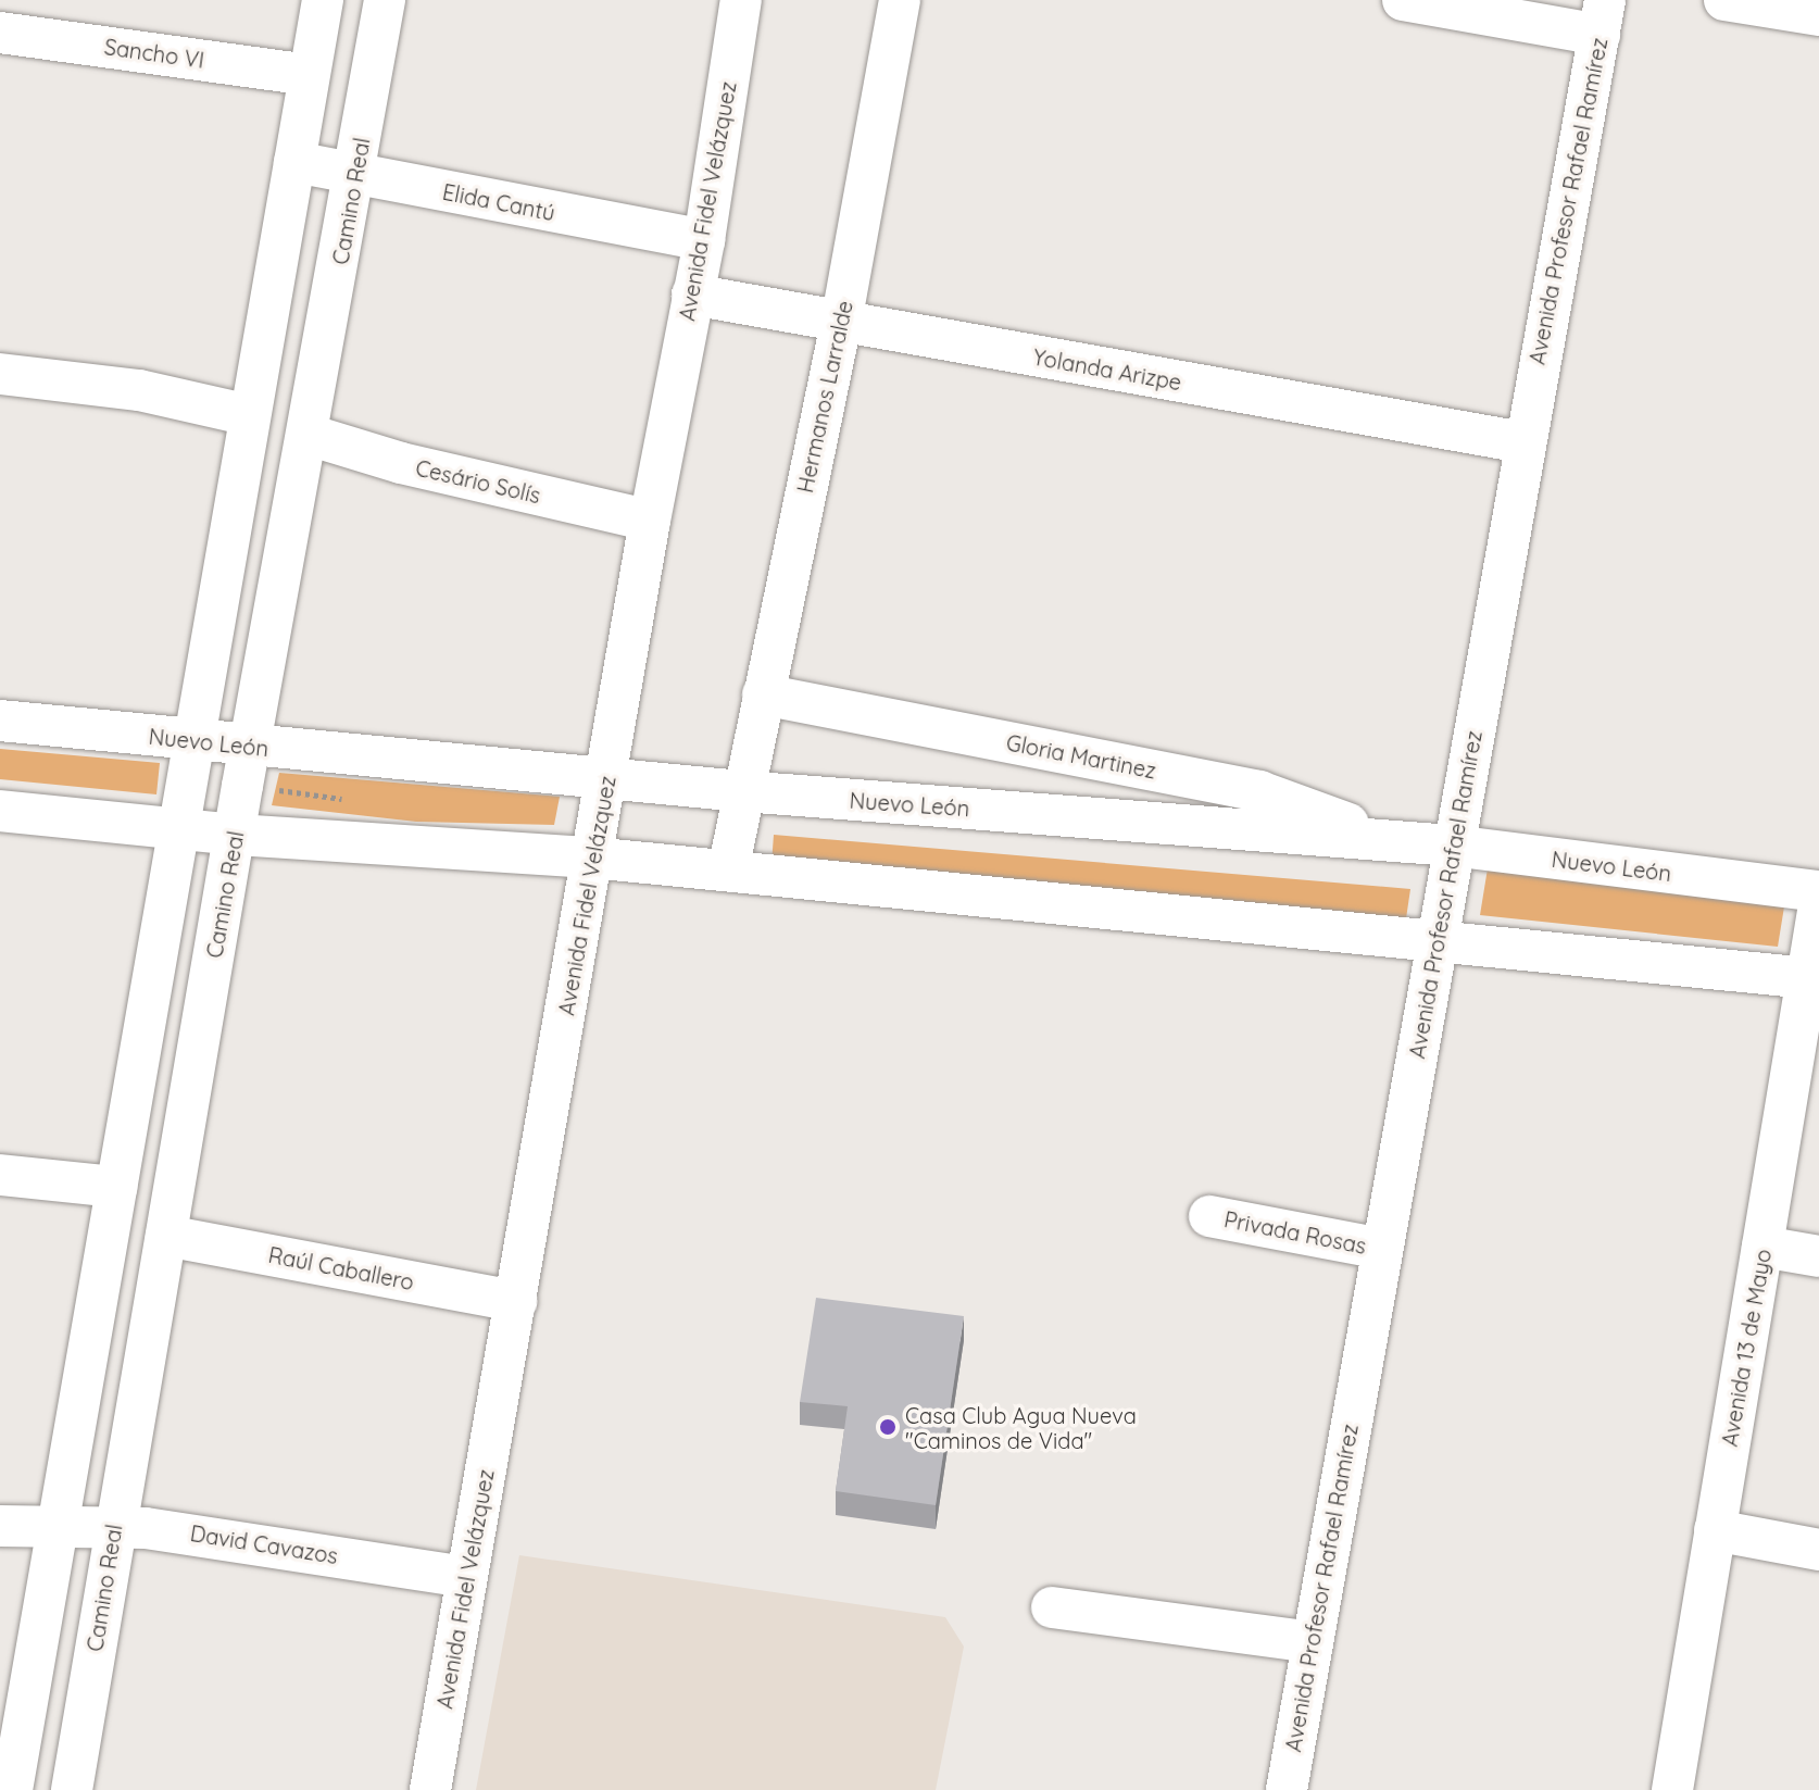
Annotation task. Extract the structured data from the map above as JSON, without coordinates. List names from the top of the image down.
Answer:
{
  "streets": {
    "street": [
      "Sancho VI",
      "Camino Real",
      "Avenida Fidel Velázquez",
      "Avenida Profesor Rafael Ramírez",
      "Elida Cantú",
      "Yolanda Arizpe",
      "Hermanos Larralde",
      "Cesário Solís",
      "Nuevo León",
      "Gloria Martinez",
      "Privada Rosas",
      "Raúl Caballero",
      "Avenida 13 de Mayo",
      "David Cavazos"
    ]
  },
  "crossings": [
    ["Camino Real", "Elida Cantú"],
    ["Camino Real", "Cesário Solís"],
    ["Camino Real", "Nuevo León"],
    ["Camino Real", "Raúl Caballero"],
    ["Camino Real", "David Cavazos"],
    ["Avenida Fidel Velázquez", "Elida Cantú"],
    ["Avenida Fidel Velázquez", "Yolanda Arizpe"],
    ["Avenida Fidel Velázquez", "Cesário Solís"],
    ["Avenida Fidel Velázquez", "Nuevo León"],
    ["Avenida Fidel Velázquez", "Raúl Caballero"],
    ["Avenida Fidel Velázquez", "David Cavazos"],
    ["Avenida Profesor Rafael Ramírez", "Yolanda Arizpe"],
    ["Avenida Profesor Rafael Ramírez", "Nuevo León"],
    ["Avenida Profesor Rafael Ramírez", "Privada Rosas"],
    ["Yolanda Arizpe", "Hermanos Larralde"],
    ["Hermanos Larralde", "Nuevo León"],
    ["Hermanos Larralde", "Gloria Martinez"],
    ["Nuevo León", "Gloria Martinez"]
  ],
  "places": ["Casa Club Agua Nueva \"Caminos de Vida\""]
}
